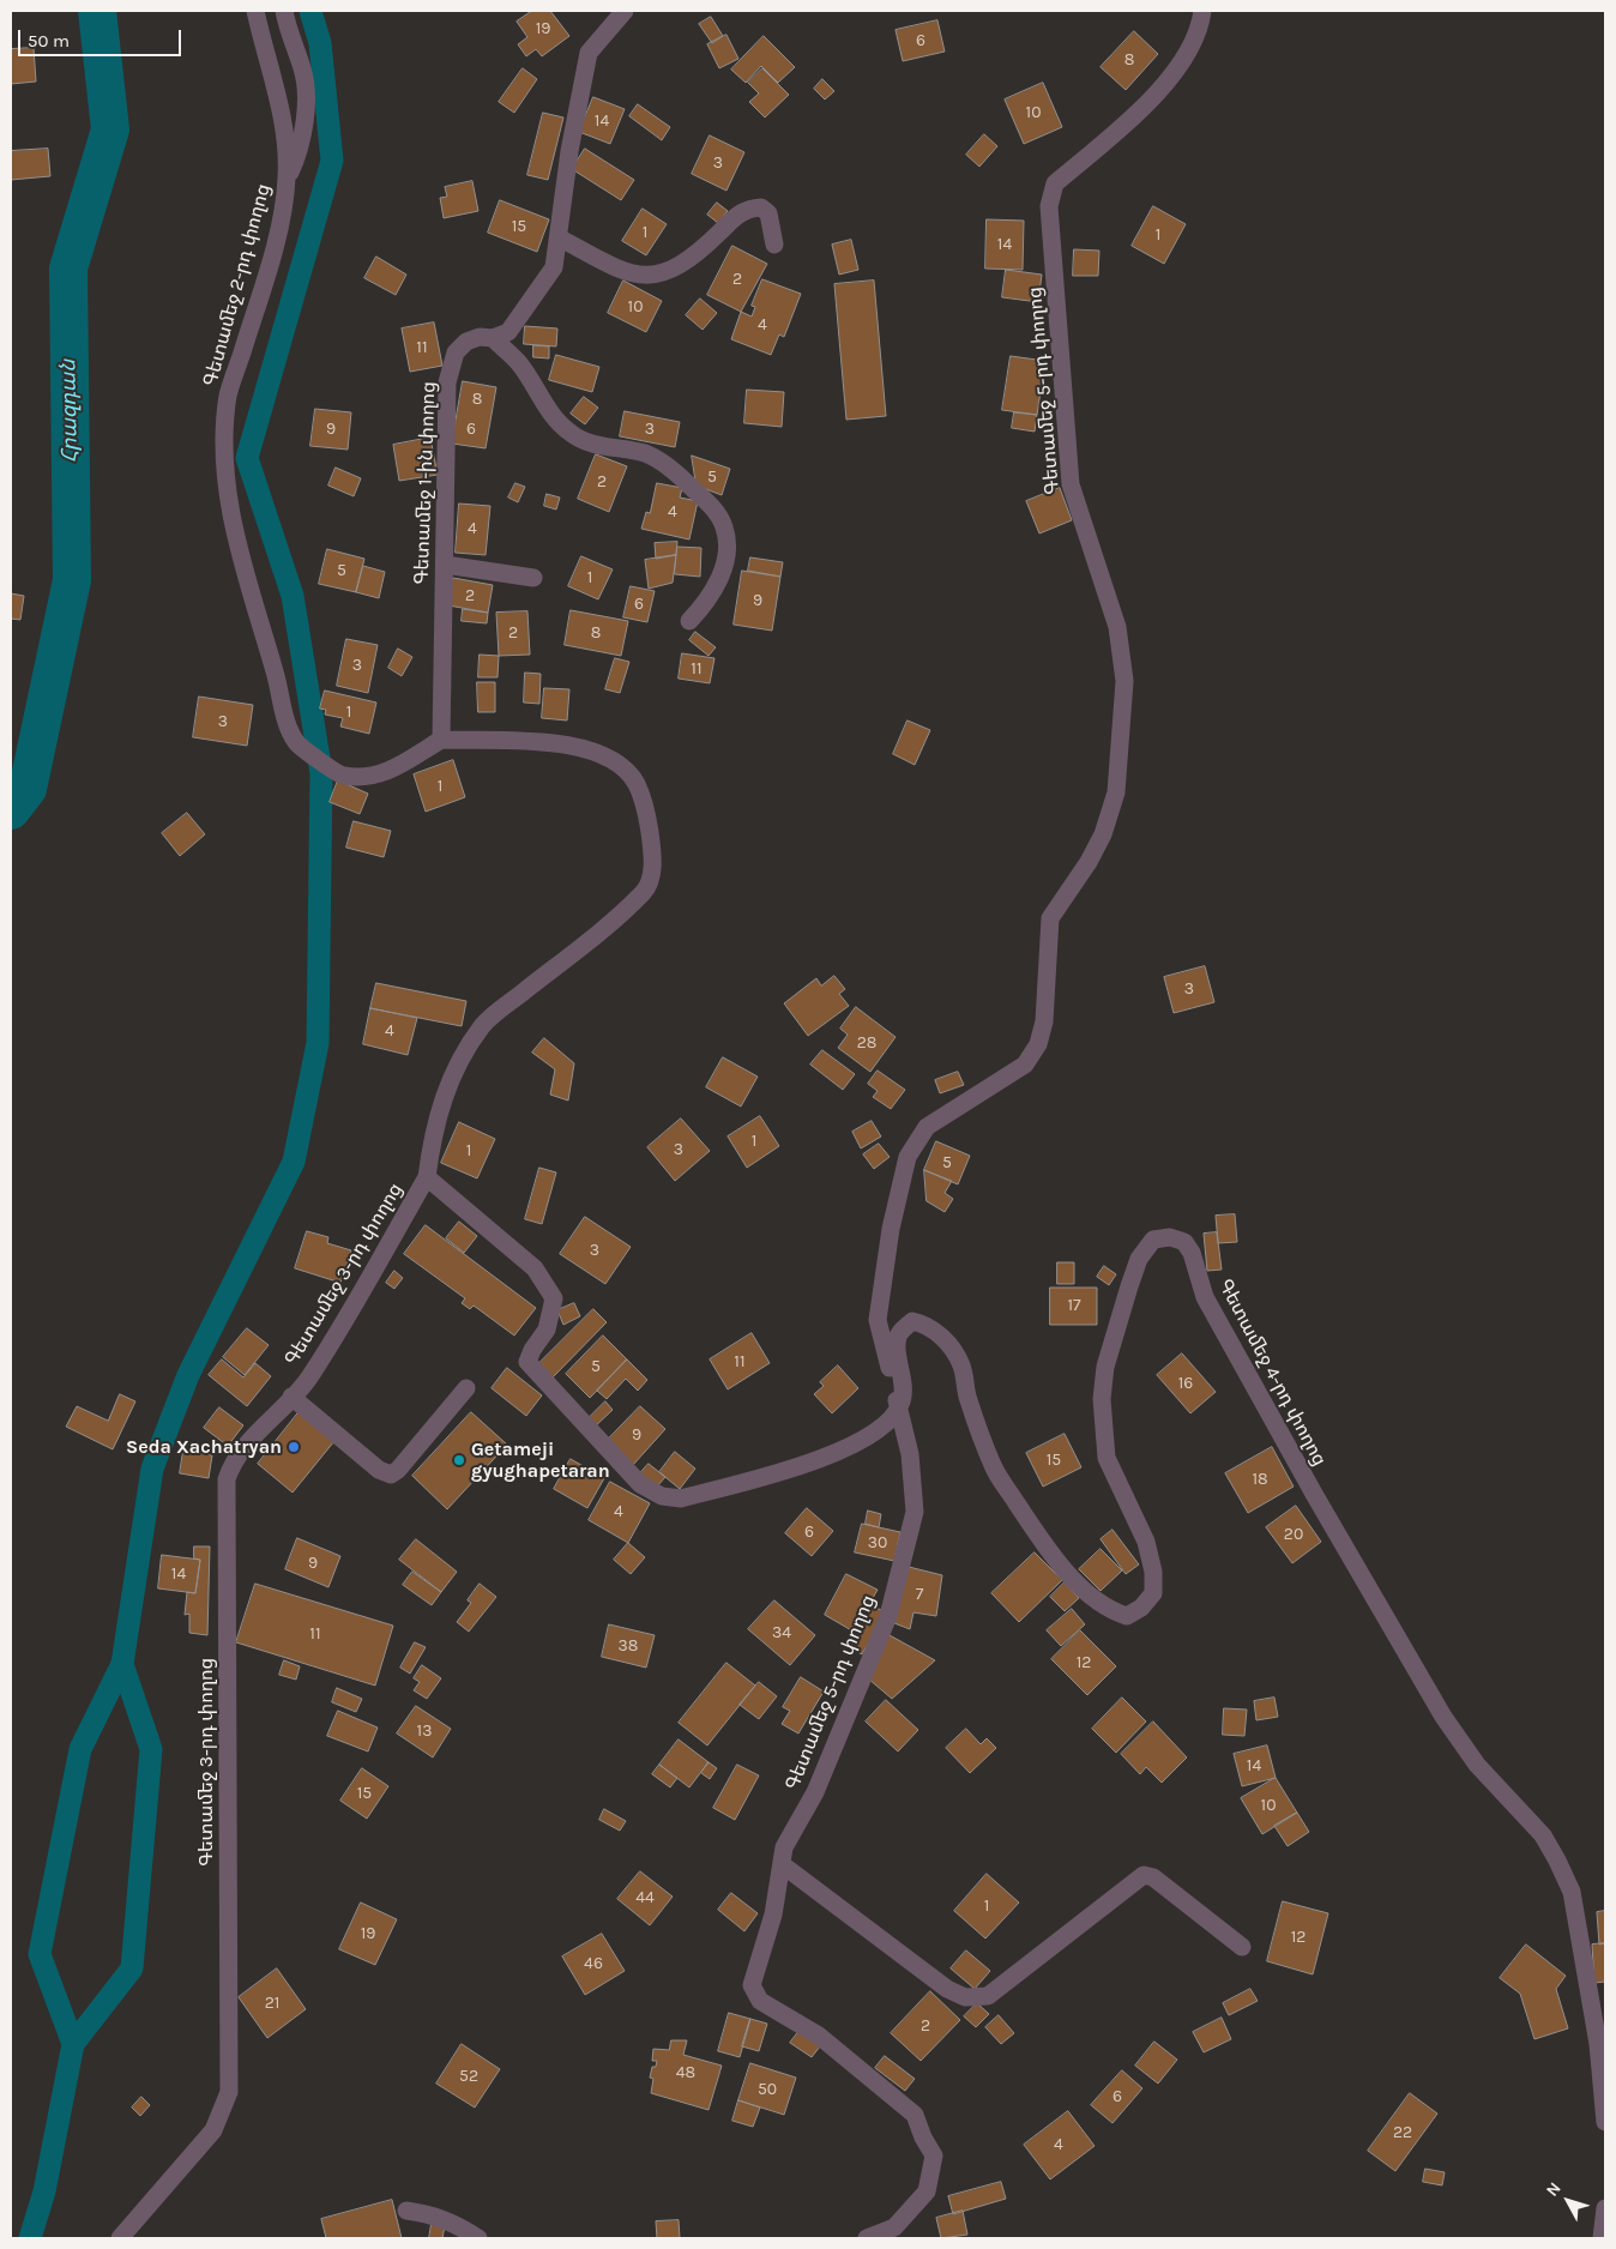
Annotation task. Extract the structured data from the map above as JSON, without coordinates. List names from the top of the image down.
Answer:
{
  "streets": {
    "street": [
      "Գետամեջ 2-րդ փողոց",
      "Գետամեջ 5-րդ փողոց",
      "Գետամեջ 1-ին փողոց",
      "Գետամեջ 3-րդ փողոց",
      "Գետամեջ 4-րդ փողոց"
    ]
  },
  "crossings": [
    ["Գետամեջ 2-րդ փողոց", "Գետամեջ 1-ին փողոց"],
    ["Գետամեջ 2-րդ փողոց", "Գետամեջ 3-րդ փողոց"],
    ["Գետամեջ 5-րդ փողոց", "Գետամեջ 4-րդ փողոց"],
    ["Գետամեջ 1-ին փողոց", "Գետամեջ 3-րդ փողոց"]
  ],
  "water": ["Հրազդան"],
  "places": ["Seda Xachatryan", "Getameji gyughapetaran"],
  "house_numbers": [
    "19",
    "6",
    "8",
    "10",
    "14",
    "3",
    "15",
    "1",
    "1",
    "14",
    "2",
    "10",
    "4",
    "11",
    "8",
    "9",
    "6",
    "3",
    "5",
    "2",
    "4",
    "4",
    "5",
    "1",
    "2",
    "9",
    "6",
    "2",
    "8",
    "3",
    "11",
    "1",
    "3",
    "1",
    "3",
    "4",
    "28",
    "1",
    "3",
    "1",
    "5",
    "3",
    "17",
    "11",
    "5",
    "16",
    "9",
    "15",
    "18",
    "4",
    "6",
    "20",
    "30",
    "9",
    "14",
    "7",
    "34",
    "11",
    "38",
    "12",
    "13",
    "14",
    "15",
    "10",
    "44",
    "1",
    "19",
    "12",
    "46",
    "21",
    "2",
    "48",
    "52",
    "50",
    "6",
    "22",
    "4"
  ],
  "scale_bar": "50 m",
  "north": "top left"
}
